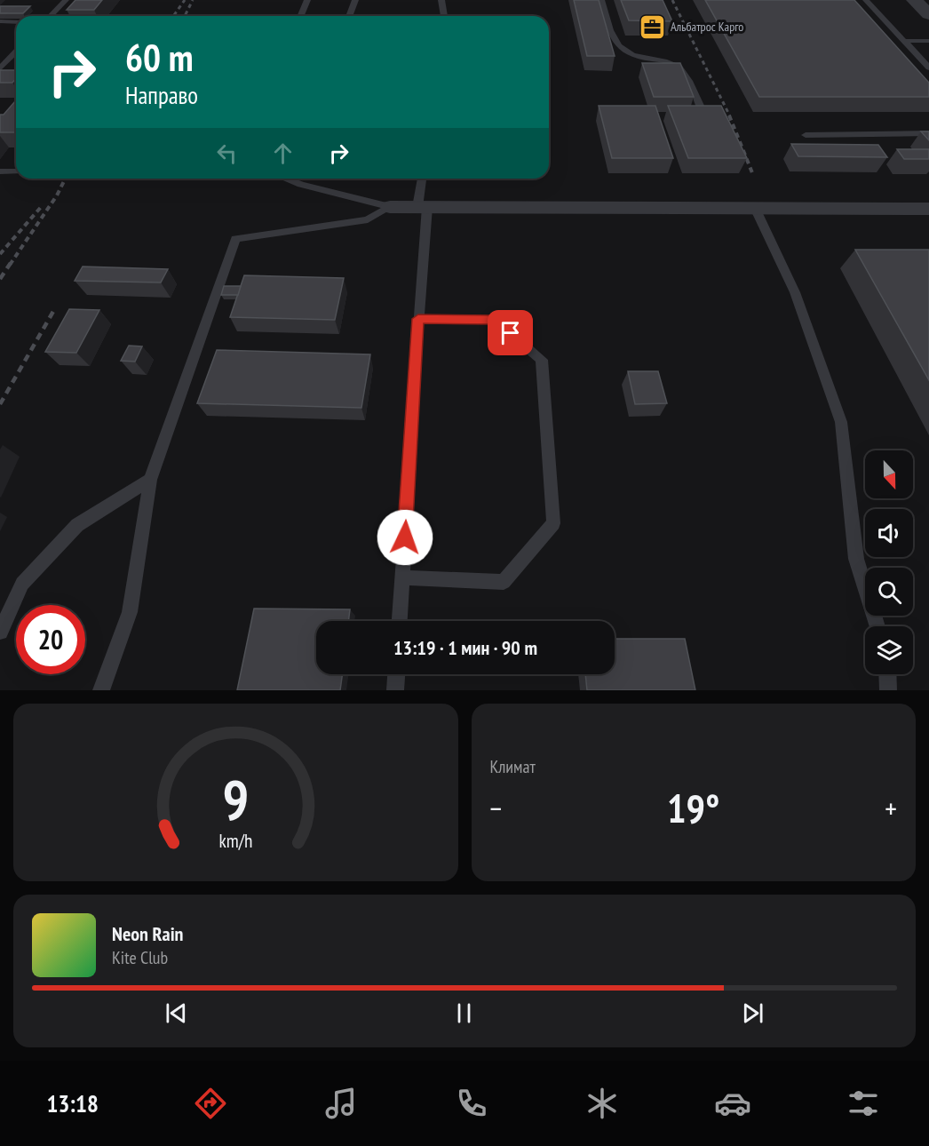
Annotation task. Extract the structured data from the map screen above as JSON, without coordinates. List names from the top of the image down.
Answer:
{
  "places": {
    "office": ["Альбатрос Карго"]
  },
  "north": "bottom",
  "page": {
    "turn": ["60 m", "Направо"],
    "limit": "20",
    "trip": "13:19 · 1 мин · 90 m",
    "tile": "Климат",
    "heat": ["−", "19°", "+"],
    "song": ["Neon Rain", "Kite Club"],
    "tabs": "13:18",
    "gauge": ["9", "km/h"]
  }
}
